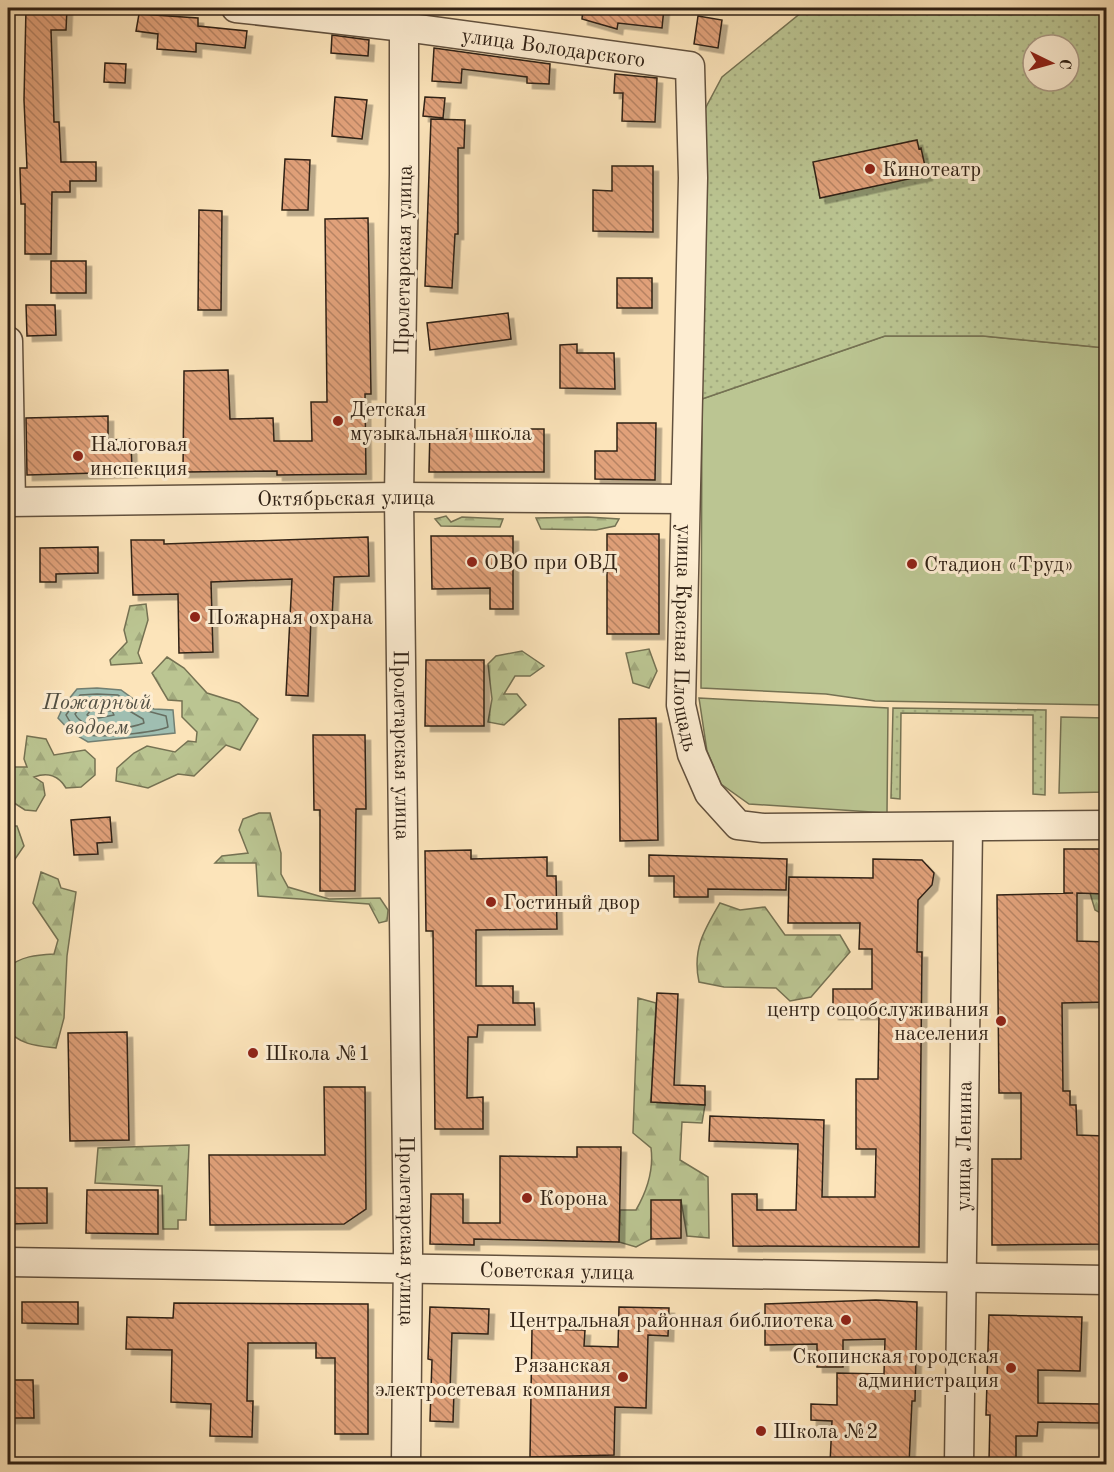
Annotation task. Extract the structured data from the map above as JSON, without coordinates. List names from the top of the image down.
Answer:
{
  "streets": {
    "street": [
      "улица Володарского",
      "Пролетарская улица",
      "Октябрьская улица",
      "улица Красная Площадь",
      "улица Ленина",
      "Советская улица"
    ]
  },
  "crossings": [
    ["улица Володарского", "Пролетарская улица"],
    ["улица Володарского", "улица Красная Площадь"],
    ["Пролетарская улица", "Октябрьская улица"],
    ["Пролетарская улица", "Советская улица"],
    ["Октябрьская улица", "улица Красная Площадь"],
    ["улица Красная Площадь", "улица Ленина"],
    ["улица Ленина", "Советская улица"]
  ],
  "water": ["Пожарный водоем"],
  "places": [
    "Кинотеатр",
    "Детская музыкальная школа",
    "Налоговая инспекция",
    "ОВО при ОВД",
    "Стадион «Труд»",
    "Пожарная охрана",
    "Гостиный двор",
    "центр соцобслуживания населения",
    "Школа №1",
    "Корона",
    "Центральная районная библиотека",
    "Скопинская городская администрация",
    "Рязанская электросетевая компания",
    "Школа №2"
  ],
  "north": "right"
}
